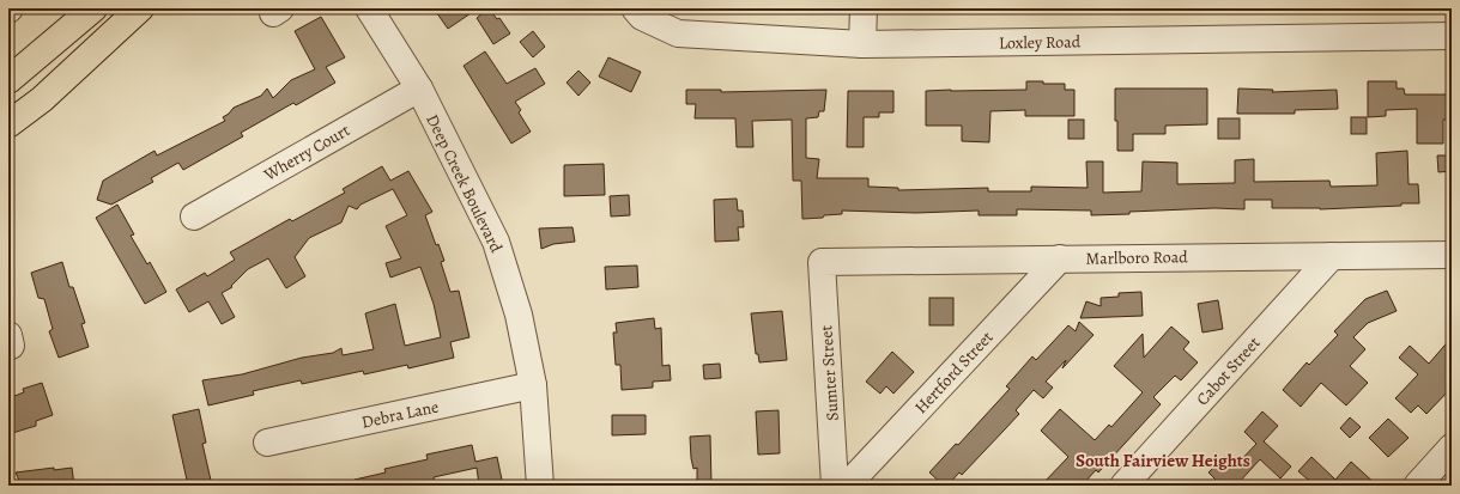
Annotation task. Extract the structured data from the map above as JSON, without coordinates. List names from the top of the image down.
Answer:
{
  "streets": {
    "street": [
      "Loxley Road",
      "Wherry Court",
      "Deep Creek Boulevard",
      "Marlboro Road",
      "Cabot Street",
      "Hertford Street",
      "Sumter Street",
      "Debra Lane"
    ]
  },
  "crossings": [
    ["Wherry Court", "Deep Creek Boulevard"],
    ["Deep Creek Boulevard", "Debra Lane"],
    ["Marlboro Road", "Cabot Street"],
    ["Marlboro Road", "Hertford Street"],
    ["Marlboro Road", "Sumter Street"]
  ],
  "districts": ["South Fairview Heights"]
}
